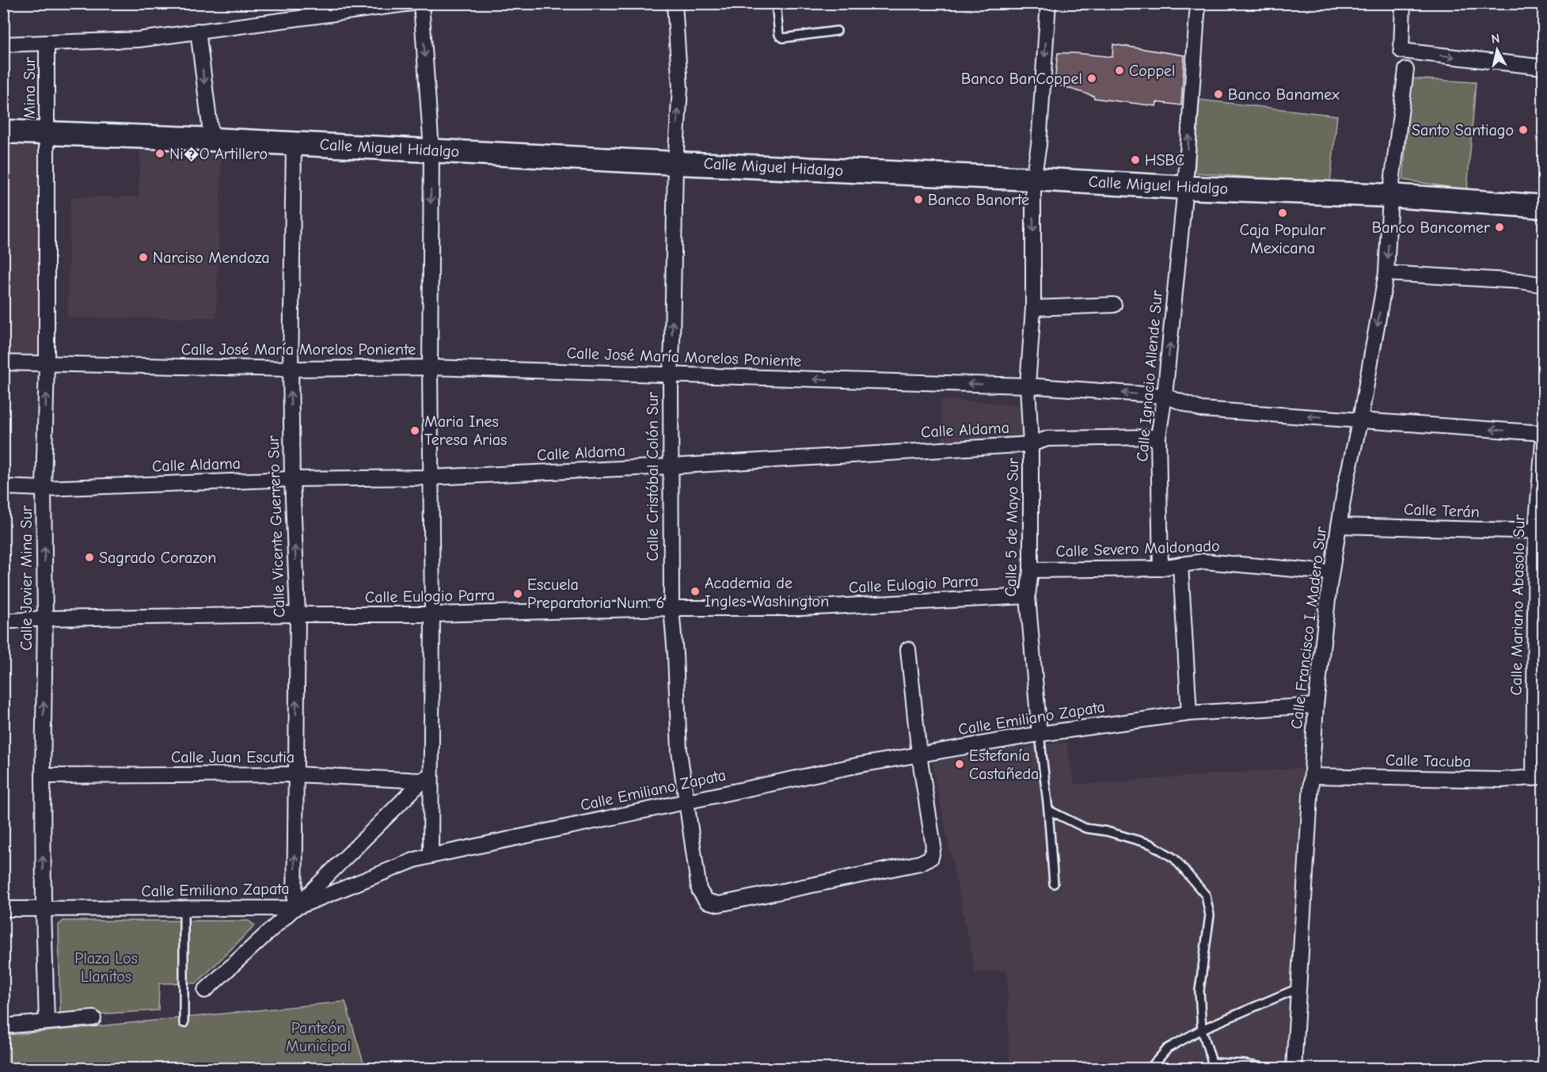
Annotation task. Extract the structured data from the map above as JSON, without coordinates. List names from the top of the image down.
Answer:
{
  "streets": {
    "main road": ["Calle Miguel Hidalgo"],
    "street": [
      "Mina Sur",
      "Calle José María Morelos Poniente",
      "Calle Ignacio Allende Sur",
      "Calle Aldama",
      "Calle Cristóbal Colón Sur",
      "Calle Terán",
      "Calle Vicente Guerrero Sur",
      "Calle 5 de Mayo Sur",
      "Calle Severo Maldonado",
      "Calle Javier Mina Sur",
      "Calle Eulogio Parra",
      "Calle Mariano Abasolo Sur",
      "Calle Francisco I. Madero Sur",
      "Calle Emiliano Zapata",
      "Calle Juan Escutia",
      "Calle Tacuba"
    ]
  },
  "crossings": [
    ["Mina Sur", "Calle Miguel Hidalgo"],
    ["Mina Sur", "Calle Javier Mina Sur"],
    ["Calle Miguel Hidalgo", "Calle Ignacio Allende Sur"],
    ["Calle Miguel Hidalgo", "Calle Cristóbal Colón Sur"],
    ["Calle Miguel Hidalgo", "Calle Vicente Guerrero Sur"],
    ["Calle Miguel Hidalgo", "Calle 5 de Mayo Sur"],
    ["Calle Miguel Hidalgo", "Calle Javier Mina Sur"],
    ["Calle Miguel Hidalgo", "Calle Francisco I. Madero Sur"],
    ["Calle José María Morelos Poniente", "Calle Ignacio Allende Sur"],
    ["Calle José María Morelos Poniente", "Calle Cristóbal Colón Sur"],
    ["Calle José María Morelos Poniente", "Calle Vicente Guerrero Sur"],
    ["Calle José María Morelos Poniente", "Calle 5 de Mayo Sur"],
    ["Calle José María Morelos Poniente", "Calle Javier Mina Sur"],
    ["Calle José María Morelos Poniente", "Calle Mariano Abasolo Sur"],
    ["Calle José María Morelos Poniente", "Calle Francisco I. Madero Sur"],
    ["Calle Ignacio Allende Sur", "Calle Aldama"],
    ["Calle Ignacio Allende Sur", "Calle Severo Maldonado"],
    ["Calle Aldama", "Calle Cristóbal Colón Sur"],
    ["Calle Aldama", "Calle Vicente Guerrero Sur"],
    ["Calle Aldama", "Calle 5 de Mayo Sur"],
    ["Calle Aldama", "Calle Javier Mina Sur"],
    ["Calle Cristóbal Colón Sur", "Calle Eulogio Parra"],
    ["Calle Cristóbal Colón Sur", "Calle Emiliano Zapata"],
    ["Calle Terán", "Calle Mariano Abasolo Sur"],
    ["Calle Terán", "Calle Francisco I. Madero Sur"],
    ["Calle Vicente Guerrero Sur", "Calle Eulogio Parra"],
    ["Calle Vicente Guerrero Sur", "Calle Emiliano Zapata"],
    ["Calle Vicente Guerrero Sur", "Calle Juan Escutia"],
    ["Calle 5 de Mayo Sur", "Calle Severo Maldonado"],
    ["Calle 5 de Mayo Sur", "Calle Eulogio Parra"],
    ["Calle 5 de Mayo Sur", "Calle Emiliano Zapata"],
    ["Calle Severo Maldonado", "Calle Francisco I. Madero Sur"],
    ["Calle Javier Mina Sur", "Calle Eulogio Parra"],
    ["Calle Javier Mina Sur", "Calle Emiliano Zapata"],
    ["Calle Javier Mina Sur", "Calle Juan Escutia"],
    ["Calle Mariano Abasolo Sur", "Calle Tacuba"],
    ["Calle Francisco I. Madero Sur", "Calle Emiliano Zapata"],
    ["Calle Francisco I. Madero Sur", "Calle Tacuba"]
  ],
  "one_way": [
    "Calle José María Morelos Poniente",
    "Calle Ignacio Allende Sur",
    "Calle Vicente Guerrero Sur",
    "Calle 5 de Mayo Sur",
    "Calle Javier Mina Sur"
  ],
  "parks": ["Plaza Los Llanitos", "Panteón Municipal"],
  "places": [
    "Coppel",
    "Banco BanCoppel",
    "Banco Banamex",
    "Santo Santiago",
    "Ni�O Artillero",
    "HSBC",
    "Banco Banorte",
    "Caja Popular Mexicana",
    "Banco Bancomer",
    "Narciso Mendoza",
    "Maria Ines Teresa Arias",
    "Sagrado Corazon",
    "Academia de Ingles Washington",
    "Escuela Preparatoria Num. 6",
    "Estefanía Castañeda"
  ],
  "north": "top"
}
